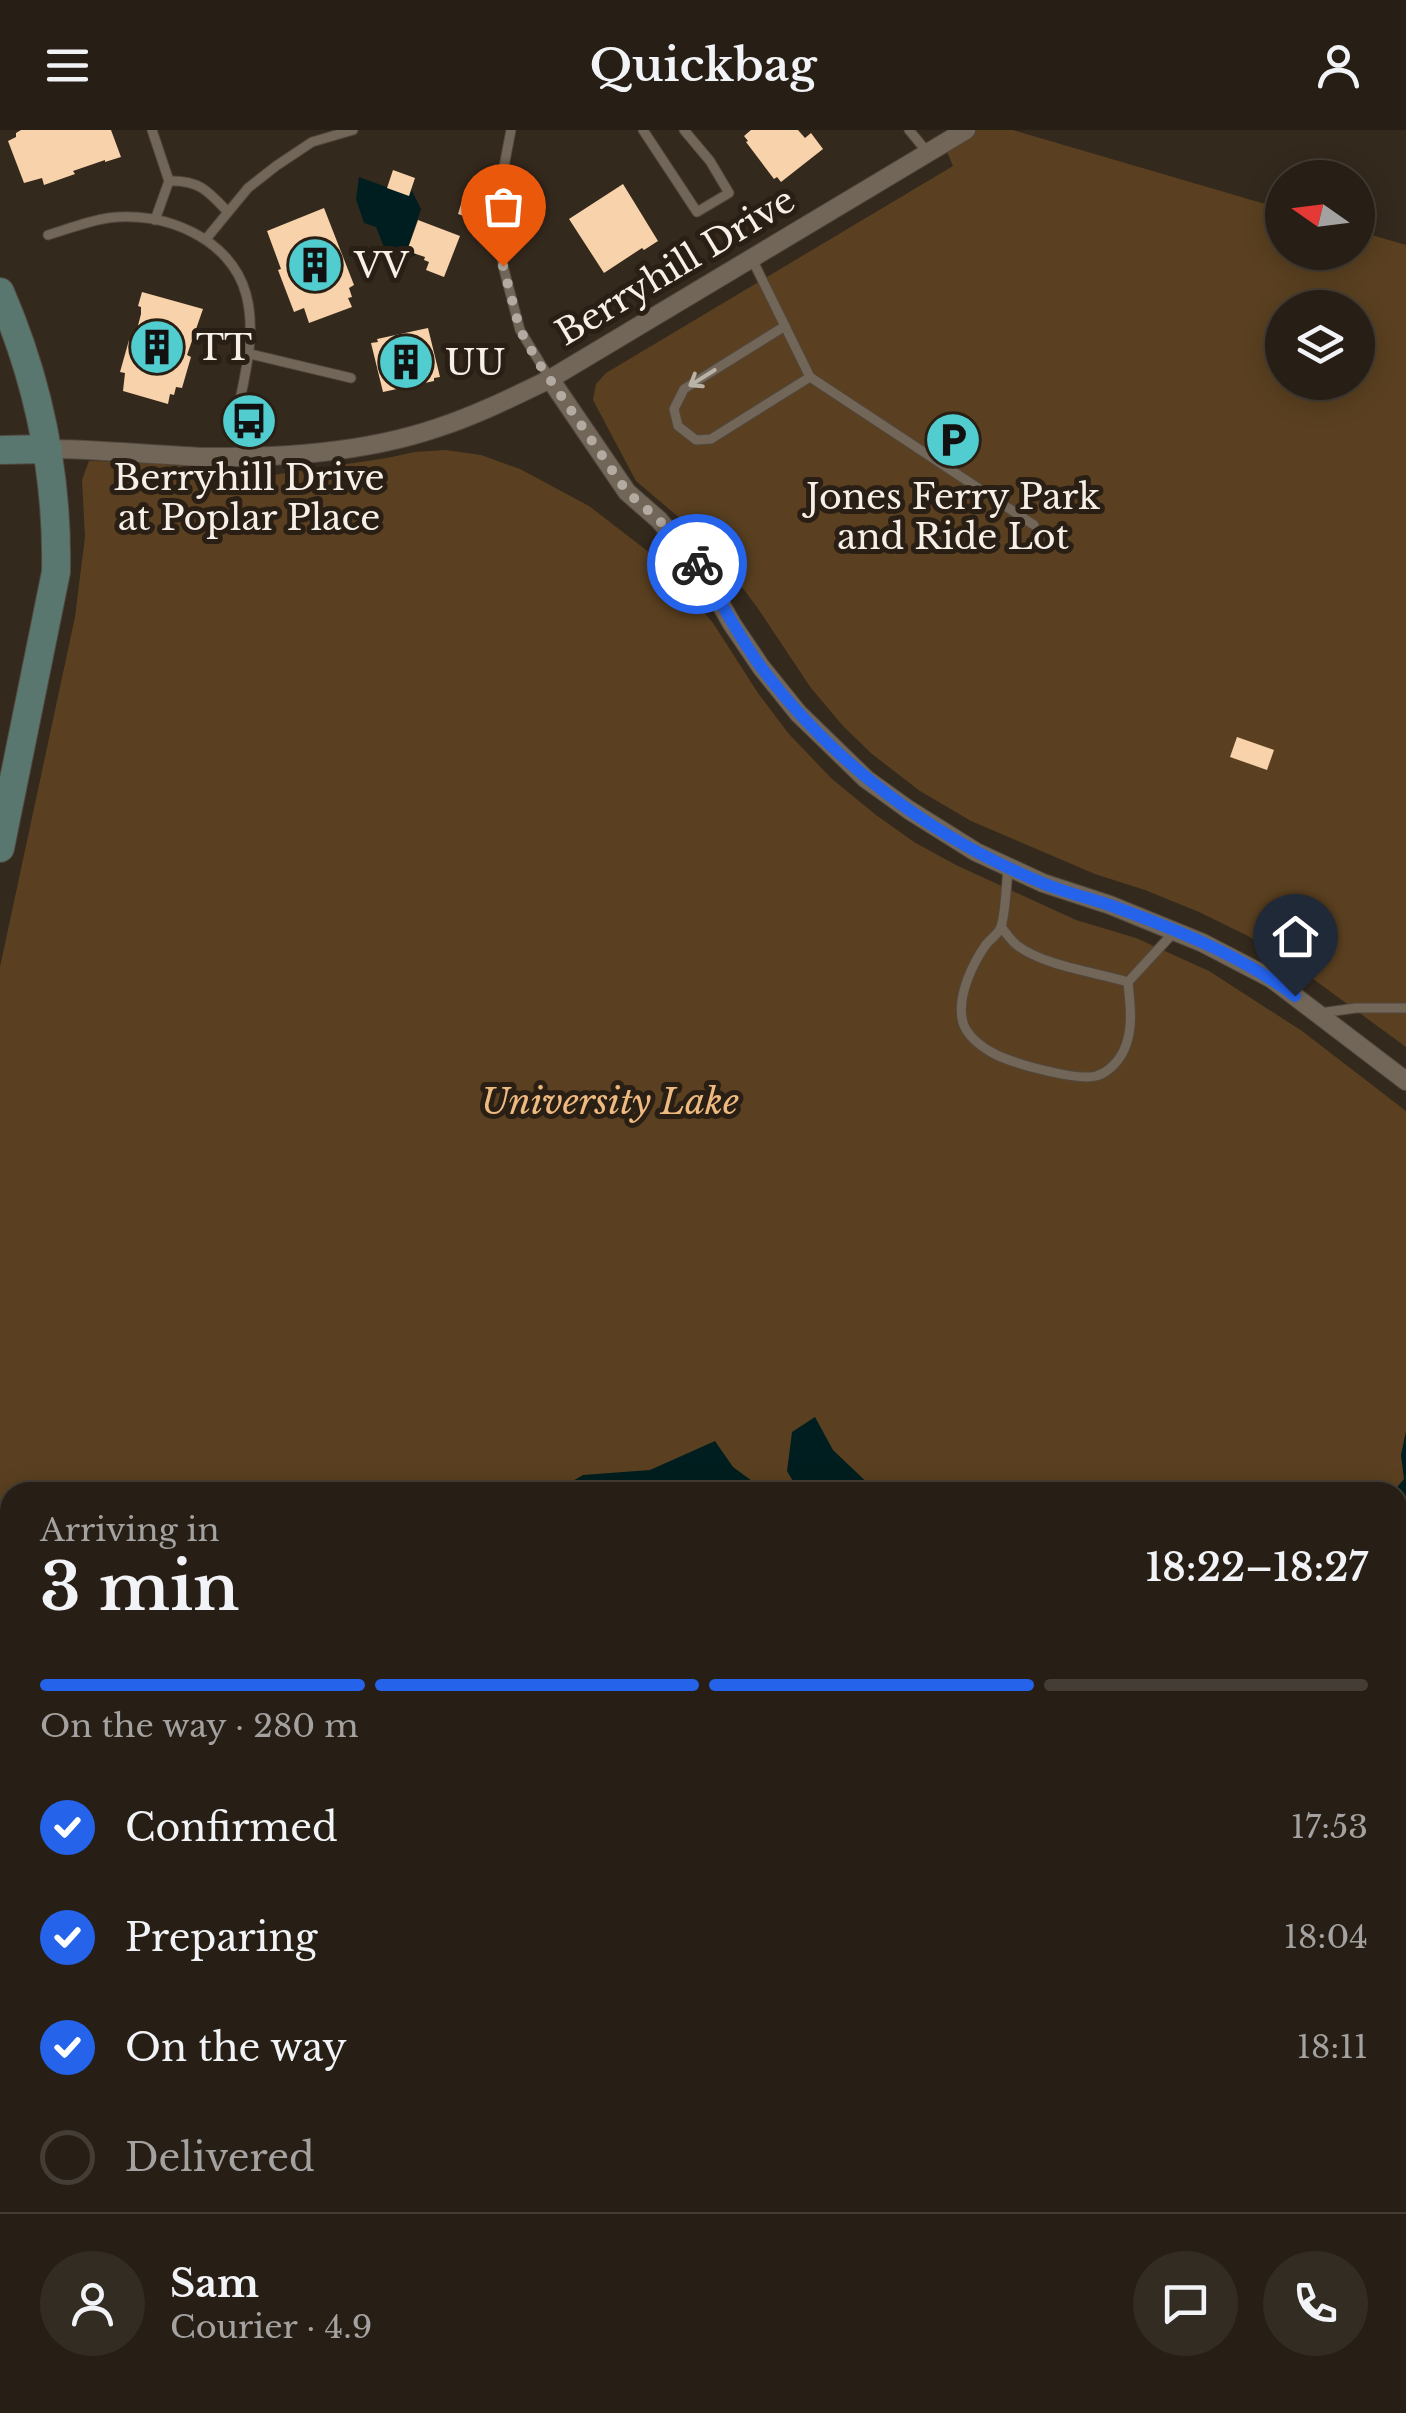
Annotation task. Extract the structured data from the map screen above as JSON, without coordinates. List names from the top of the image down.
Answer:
{
  "streets": {
    "street": ["Berryhill Drive"]
  },
  "parks": ["University Lake"],
  "places": {
    "building": ["VV", "TT", "UU"],
    "bus stop": ["Berryhill Drive at Poplar Place"],
    "parking": ["Jones Ferry Park and Ride Lot"]
  },
  "north": "left",
  "page": {
    "header": "Quickbag",
    "heading": ["3 min", "Arriving in", "18:22–18:27"],
    "panel": ["Sam", "Courier · 4.9"],
    "bar": "On the way · 280 m",
    "list": [
      ["Confirmed", "17:53"],
      ["Preparing", "18:04"],
      ["On the way", "18:11"],
      "Delivered"
    ]
  }
}
